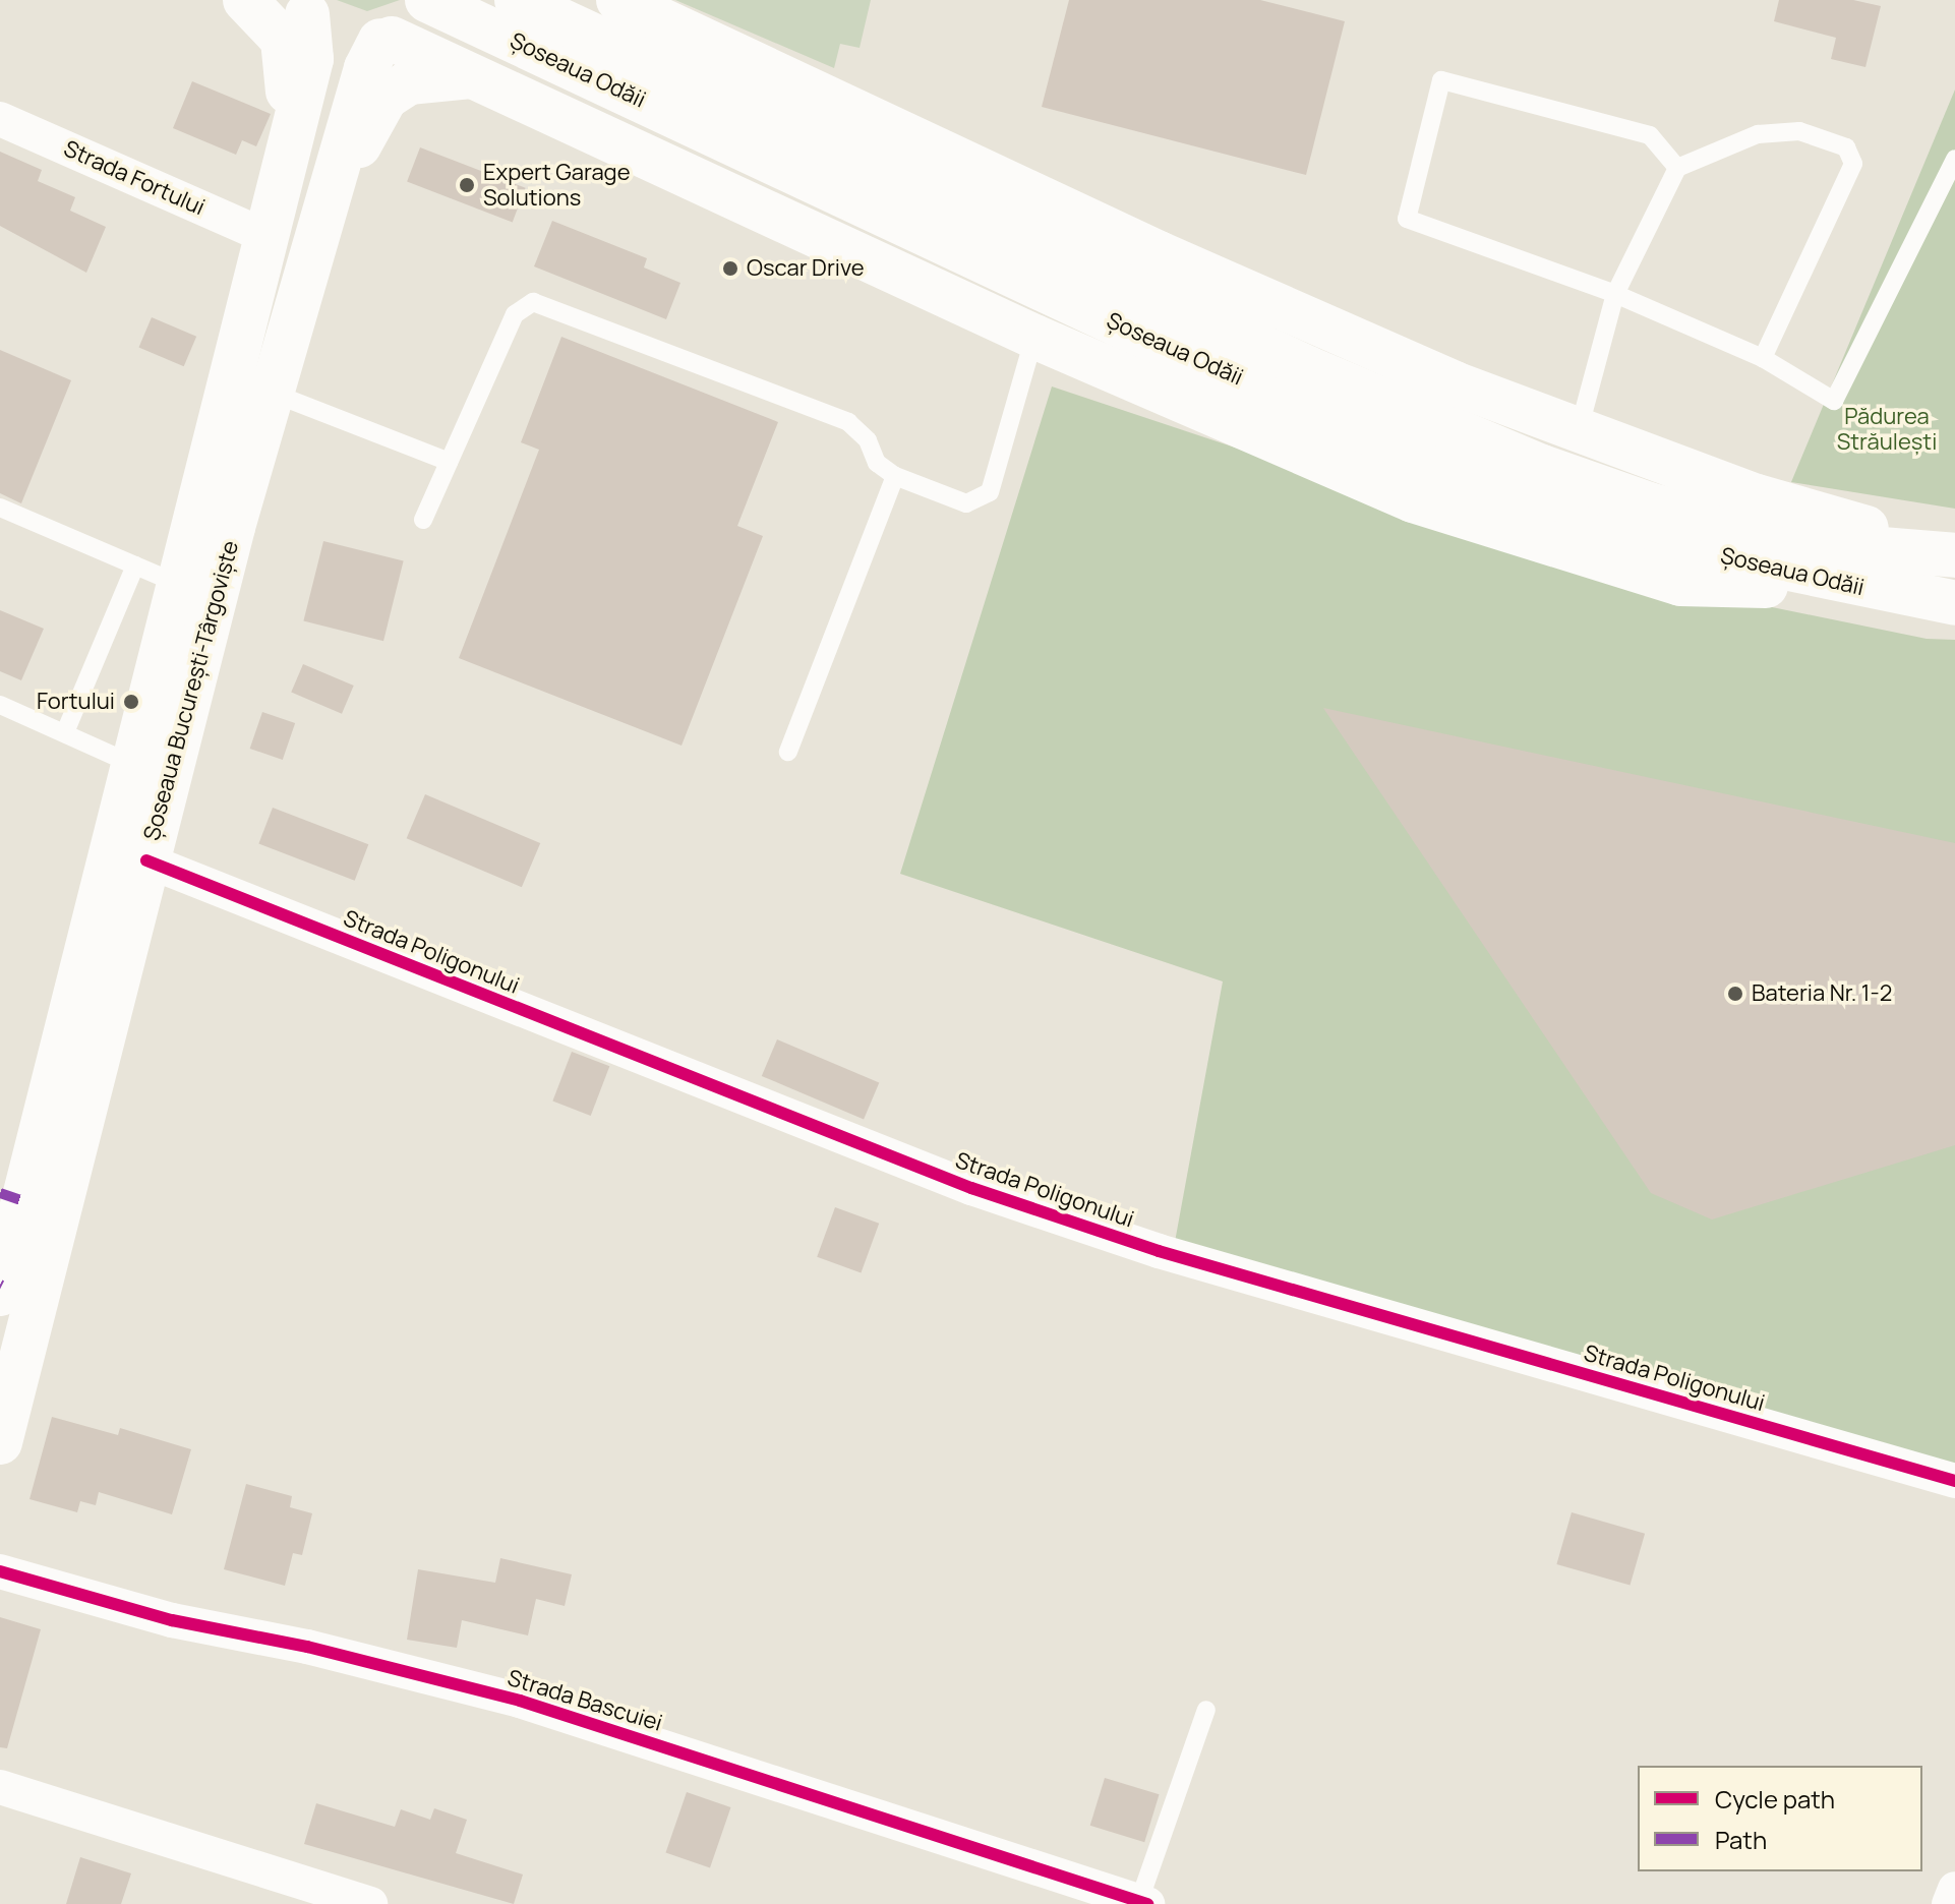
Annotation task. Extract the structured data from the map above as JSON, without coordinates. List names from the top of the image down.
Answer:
{
  "streets": {
    "main road": ["Șoseaua Odăii", "Șoseaua București-Târgoviște"],
    "street": ["Strada Fortului", "Strada Poligonului", "Strada Bascuiei"]
  },
  "crossings": [
    ["Strada Fortului", "Șoseaua București-Târgoviște"],
    ["Șoseaua București-Târgoviște", "Strada Poligonului"]
  ],
  "parks": ["Pădurea Străulești"],
  "places": [
    "Expert Garage Solutions",
    "Oscar Drive",
    "Fortului",
    "Bateria Nr. 1-2"
  ],
  "legend": ["Cycle path", "Path"]
}
